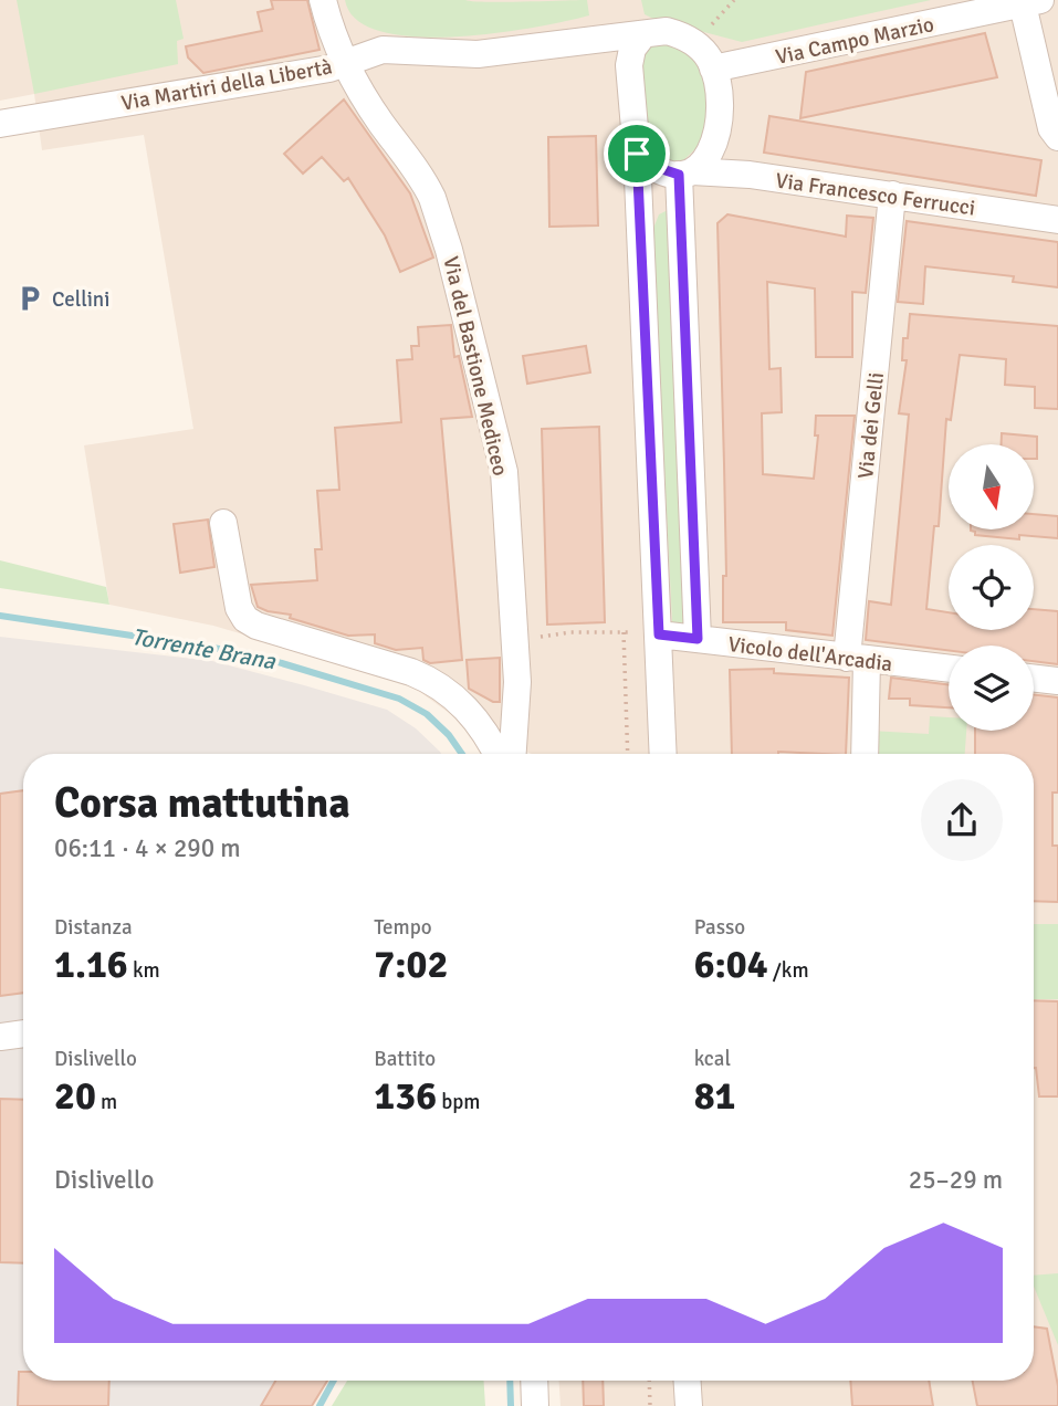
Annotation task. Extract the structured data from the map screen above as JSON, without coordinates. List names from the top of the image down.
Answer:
{
  "streets": {
    "street": [
      "Via Campo Marzio",
      "Via Martiri della Libertà",
      "Via Francesco Ferrucci",
      "Via del Bastione Mediceo",
      "Via dei Gelli",
      "Vicolo dell'Arcadia"
    ]
  },
  "crossings": [
    ["Via Campo Marzio", "Via Martiri della Libertà"],
    ["Via Campo Marzio", "Via Francesco Ferrucci"],
    ["Via Martiri della Libertà", "Via Francesco Ferrucci"],
    ["Via Martiri della Libertà", "Via del Bastione Mediceo"],
    ["Via Francesco Ferrucci", "Via dei Gelli"],
    ["Via dei Gelli", "Vicolo dell'Arcadia"]
  ],
  "water": ["Torrente Brana"],
  "places": {
    "parking": ["Cellini"]
  },
  "north": "bottom",
  "page": {
    "heading": ["Corsa mattutina", "06:11 · 4 × 290 m"],
    "stats": [
      ["Distanza", "1.16 km"],
      ["Tempo", "7:02"],
      ["Passo", "6:04 /km"],
      ["Dislivello", "20 m"],
      ["Battito", "136 bpm"],
      ["kcal", "81"]
    ],
    "chart": ["Dislivello", "25–29 m"]
  }
}
